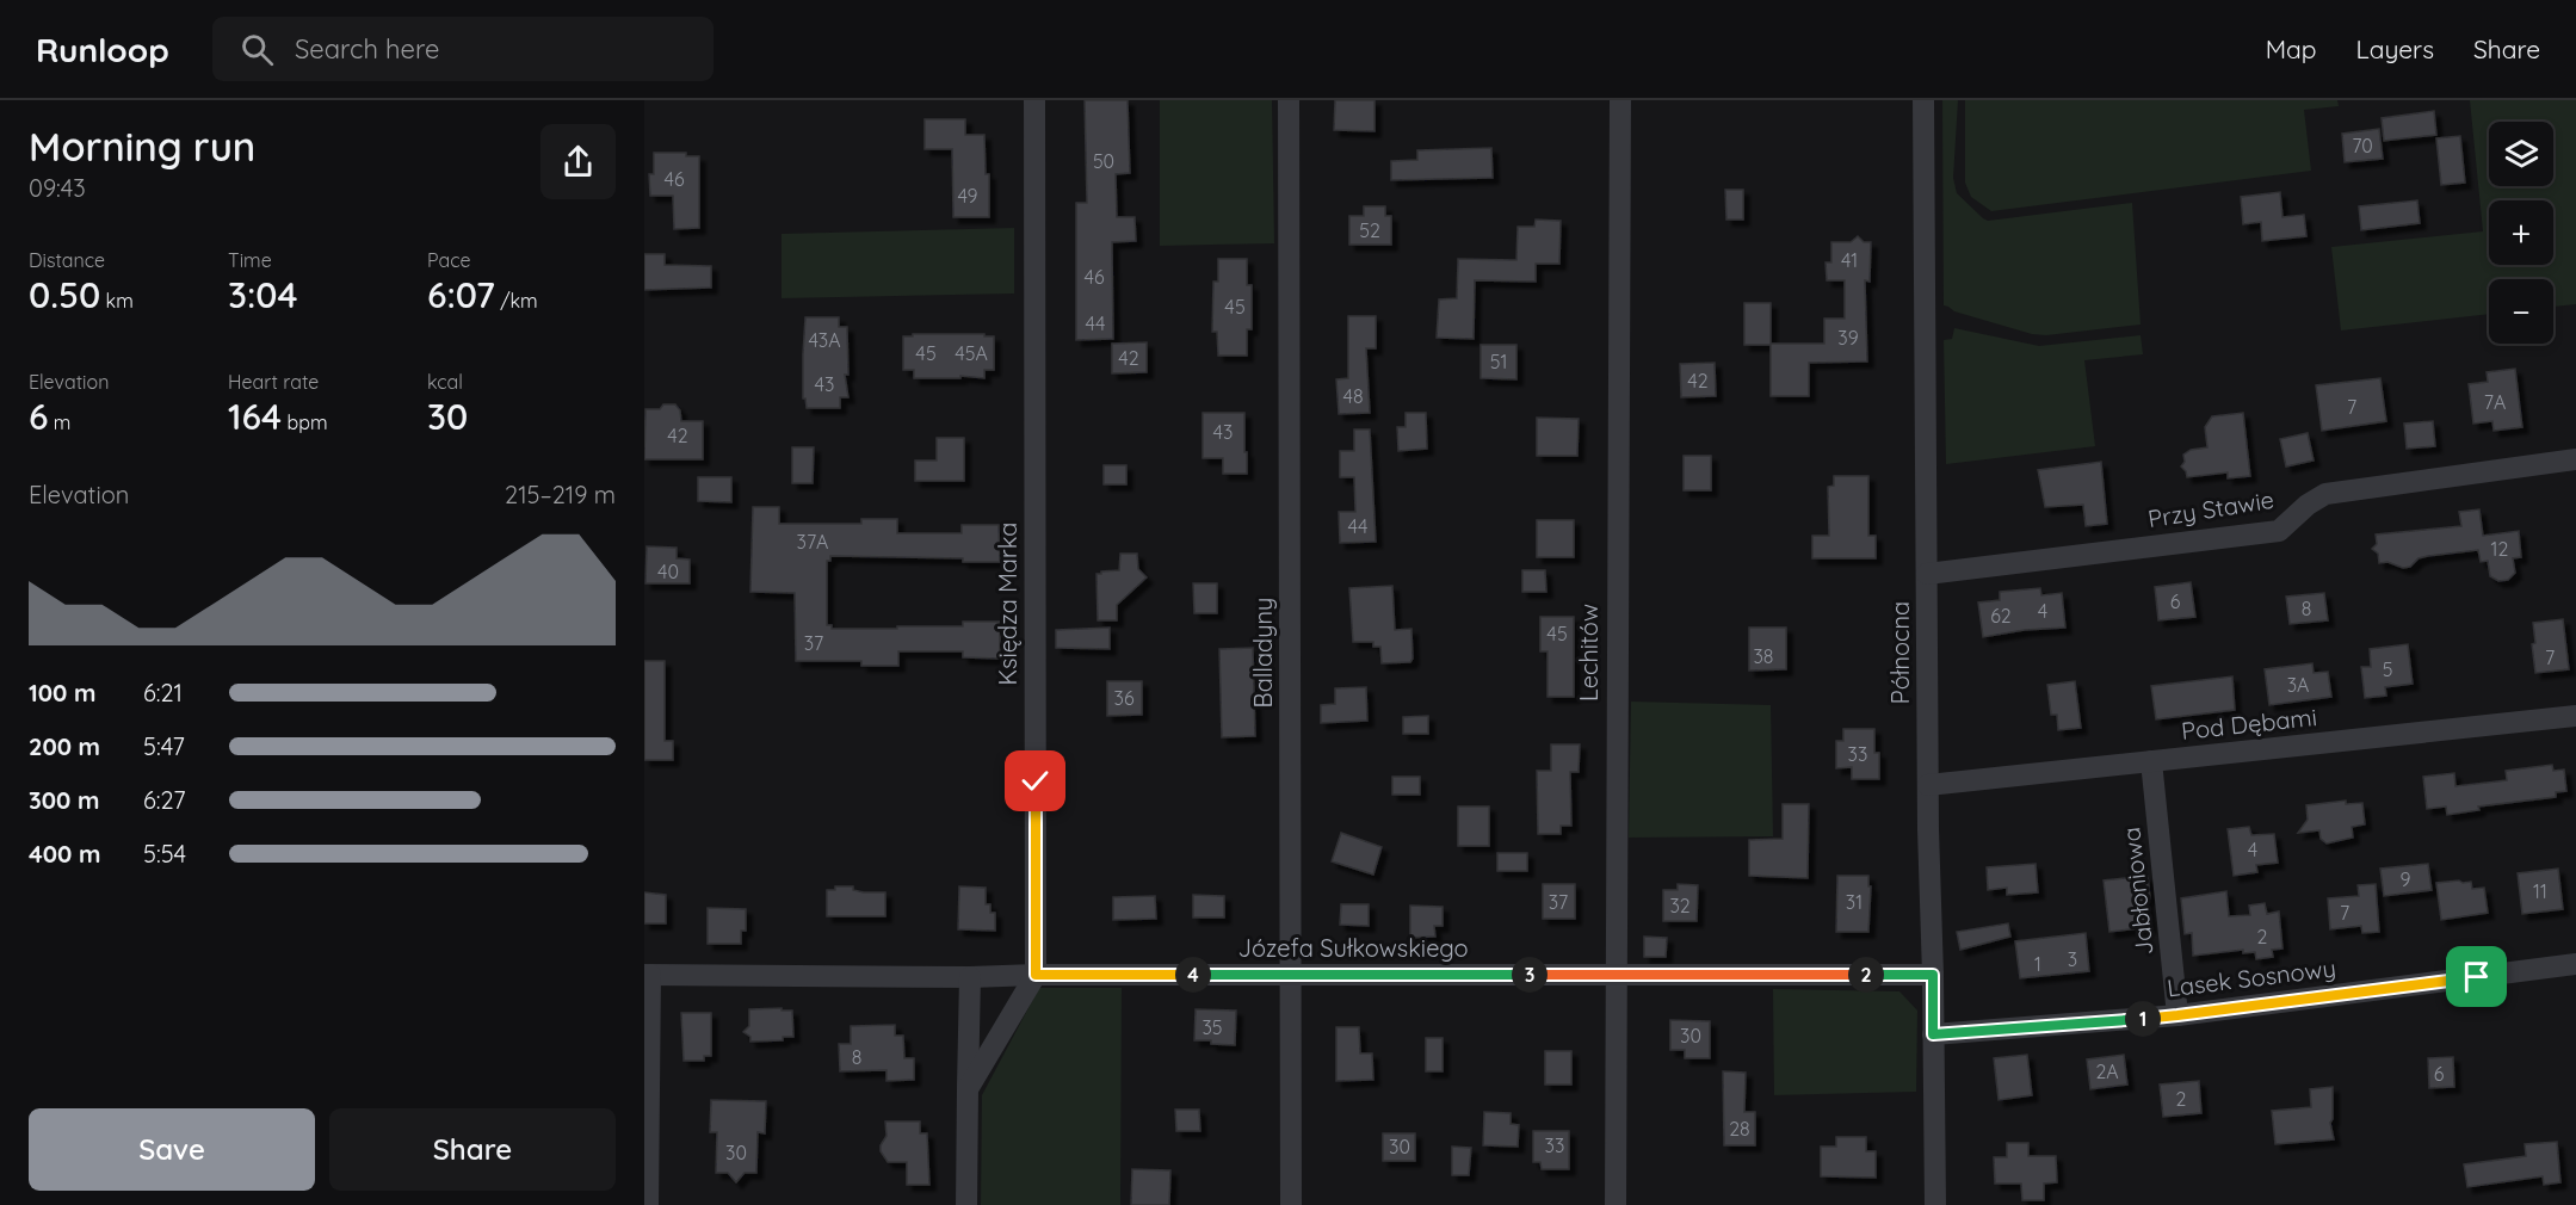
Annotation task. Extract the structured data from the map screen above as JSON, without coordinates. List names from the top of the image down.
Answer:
{
  "streets": {
    "street": [
      "Przy Stawie",
      "Księdza Marka",
      "Balladyny",
      "Lechitów",
      "Północna",
      "Pod Dębami",
      "Jabłoniowa",
      "Józefa Sułkowskiego",
      "Lasek Sosnowy"
    ]
  },
  "crossings": [
    ["Przy Stawie", "Północna"],
    ["Księdza Marka", "Józefa Sułkowskiego"],
    ["Balladyny", "Józefa Sułkowskiego"],
    ["Lechitów", "Józefa Sułkowskiego"],
    ["Północna", "Pod Dębami"],
    ["Północna", "Józefa Sułkowskiego"],
    ["Północna", "Lasek Sosnowy"],
    ["Pod Dębami", "Jabłoniowa"],
    ["Jabłoniowa", "Lasek Sosnowy"]
  ],
  "house_numbers": [
    "70",
    "50",
    "46",
    "49",
    "52",
    "41",
    "46",
    "45",
    "44",
    "39",
    "43A",
    "45",
    "45A",
    "42",
    "51",
    "42",
    "43",
    "48",
    "7A",
    "7",
    "43",
    "42",
    "44",
    "37A",
    "12",
    "40",
    "6",
    "8",
    "4",
    "62",
    "45",
    "37",
    "38",
    "7",
    "5",
    "3A",
    "36",
    "33",
    "4",
    "9",
    "11",
    "37",
    "31",
    "32",
    "7",
    "2",
    "3",
    "1",
    "35",
    "30",
    "8",
    "2A",
    "6",
    "2",
    "28",
    "33",
    "30",
    "30"
  ],
  "page": {
    "header": "Runloop",
    "search": "Search here",
    "nav": ["Map", "Layers", "Share"],
    "heading": ["Morning run", "09:43"],
    "map_buttons": ["+", "−"],
    "stats": [
      ["Distance", "0.50 km"],
      ["Time", "3:04"],
      ["Pace", "6:07 /km"],
      ["Elevation", "6 m"],
      ["Heart rate", "164 bpm"],
      ["kcal", "30"]
    ],
    "chart": ["Elevation", "215–219 m"],
    "list": [
      {
        "name": "100 m",
        "note": "6:21"
      },
      {
        "name": "200 m",
        "note": "5:47"
      },
      {
        "name": "300 m",
        "note": "6:27"
      },
      {
        "name": "400 m",
        "note": "5:54"
      }
    ],
    "pins": [
      "2",
      "3",
      "4",
      "1"
    ],
    "buttons": ["Save", "Share"]
  }
}
